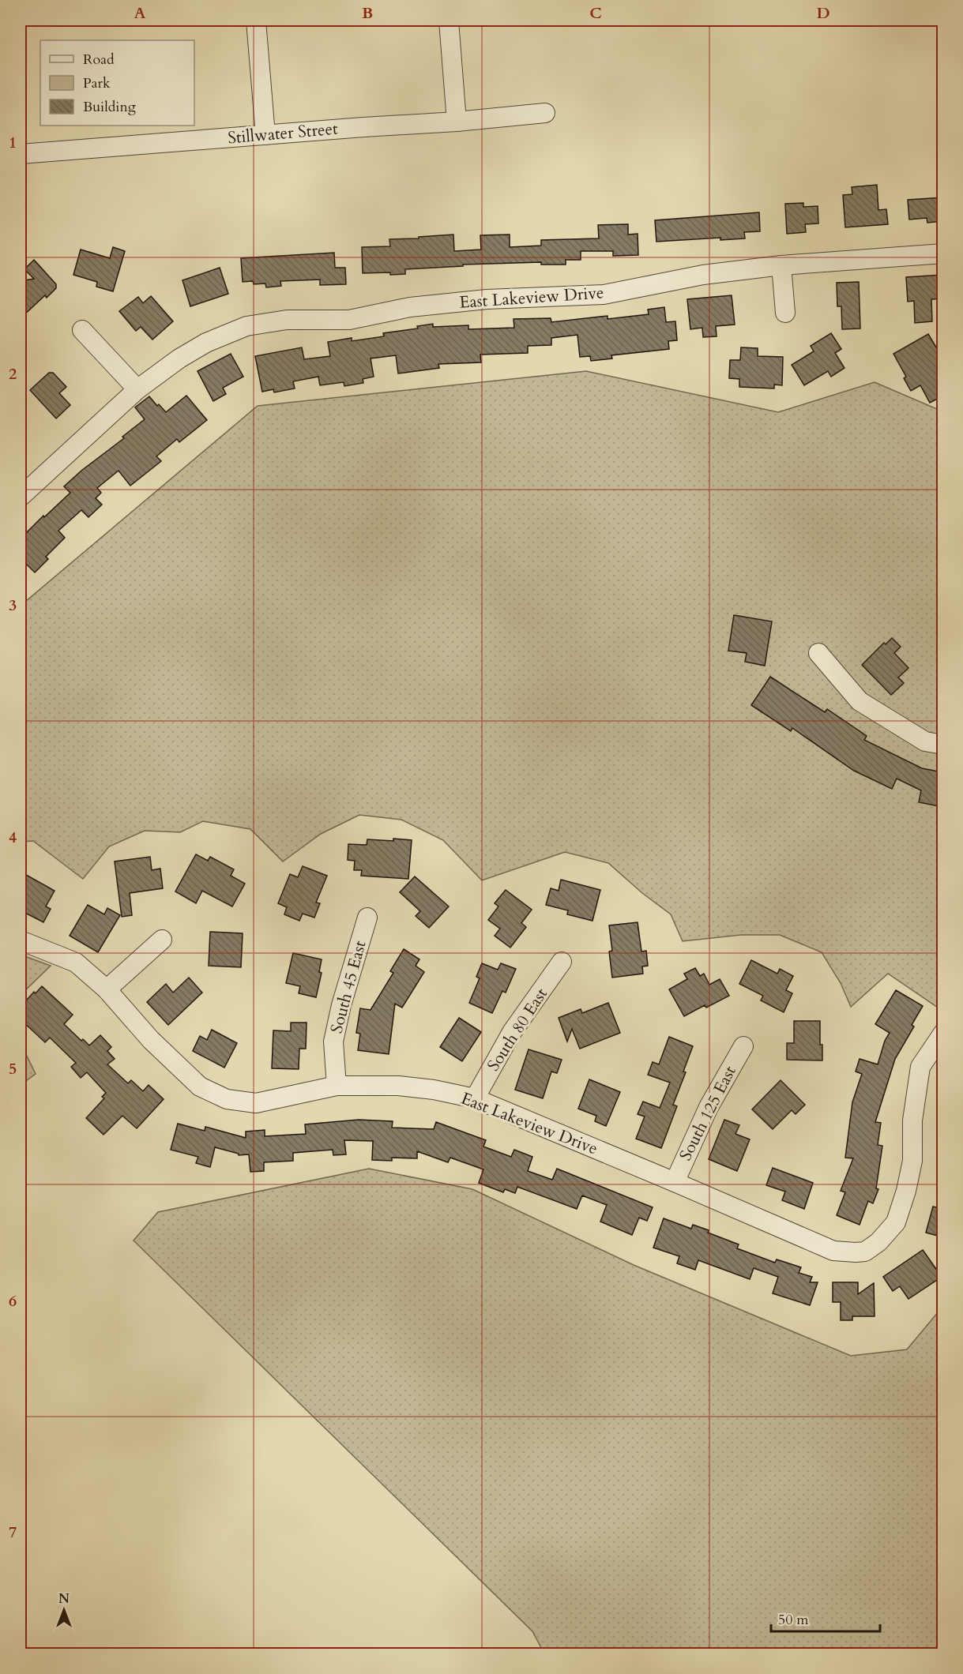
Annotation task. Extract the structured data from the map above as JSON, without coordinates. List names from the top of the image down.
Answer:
{
  "streets": {
    "street": [
      "Stillwater Street",
      "East Lakeview Drive",
      "South 45 East",
      "South 80 East",
      "South 125 East"
    ]
  },
  "crossings": [
    ["East Lakeview Drive", "South 45 East"],
    ["East Lakeview Drive", "South 80 East"],
    ["East Lakeview Drive", "South 125 East"]
  ],
  "legend": ["Road", "Park", "Building"],
  "scale_bar": "50 m",
  "north": "top",
  "grid": {
    "columns": [
      "A",
      "B",
      "C",
      "D"
    ],
    "rows": [
      "1",
      "2",
      "3",
      "4",
      "5",
      "6",
      "7"
    ]
  }
}
